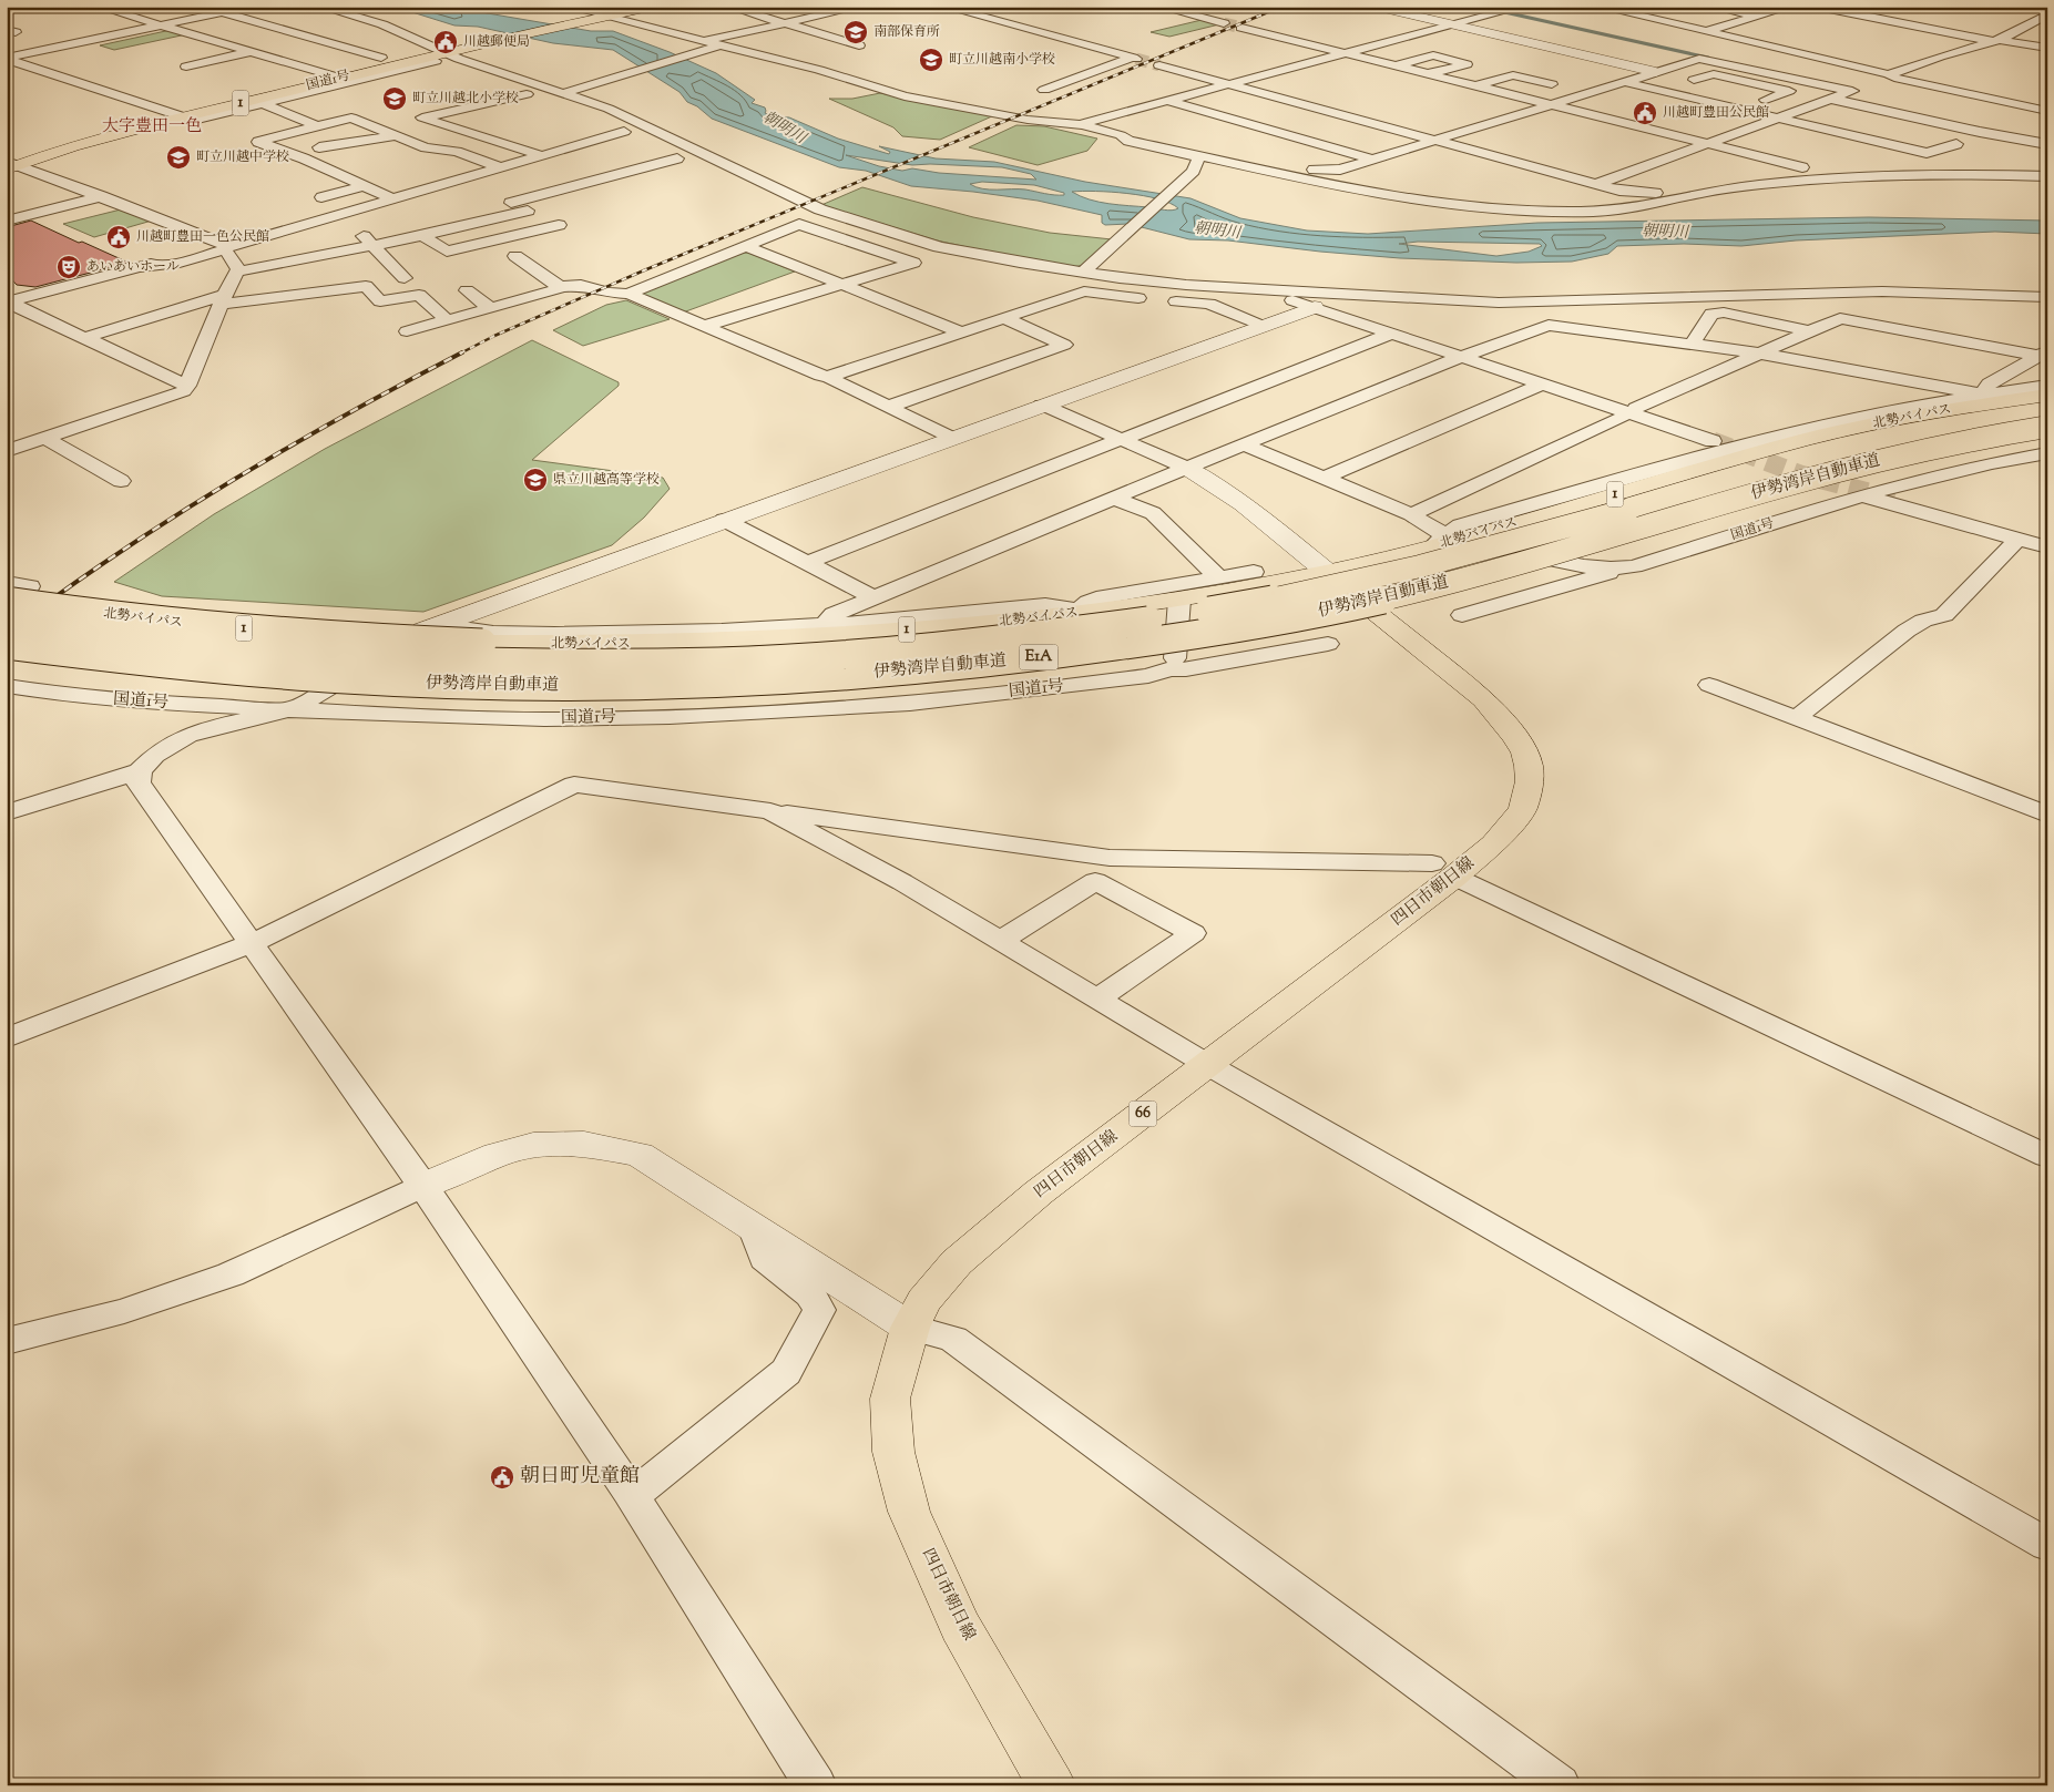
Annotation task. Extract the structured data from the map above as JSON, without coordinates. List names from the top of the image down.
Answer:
{
  "streets": {
    "main road": [
      "国道1号",
      "1",
      "北勢バイパス",
      "伊勢湾岸自動車道",
      "E1A",
      "四日市朝日線",
      "66"
    ]
  },
  "crossings": [
    ["北勢バイパス", "四日市朝日線"]
  ],
  "districts": ["大字豊田一色"],
  "water": ["朝明川"],
  "places": {
    "school or university": [
      "南部保育所",
      "町立川越南小学校",
      "町立川越北小学校",
      "町立川越中学校",
      "県立川越高等学校"
    ],
    "public building": [
      "川越郵便局",
      "川越町豊田公民館",
      "川越町豊田一色公民館",
      "朝日町児童館"
    ],
    "theatre": ["あいあいホール"]
  }
}
